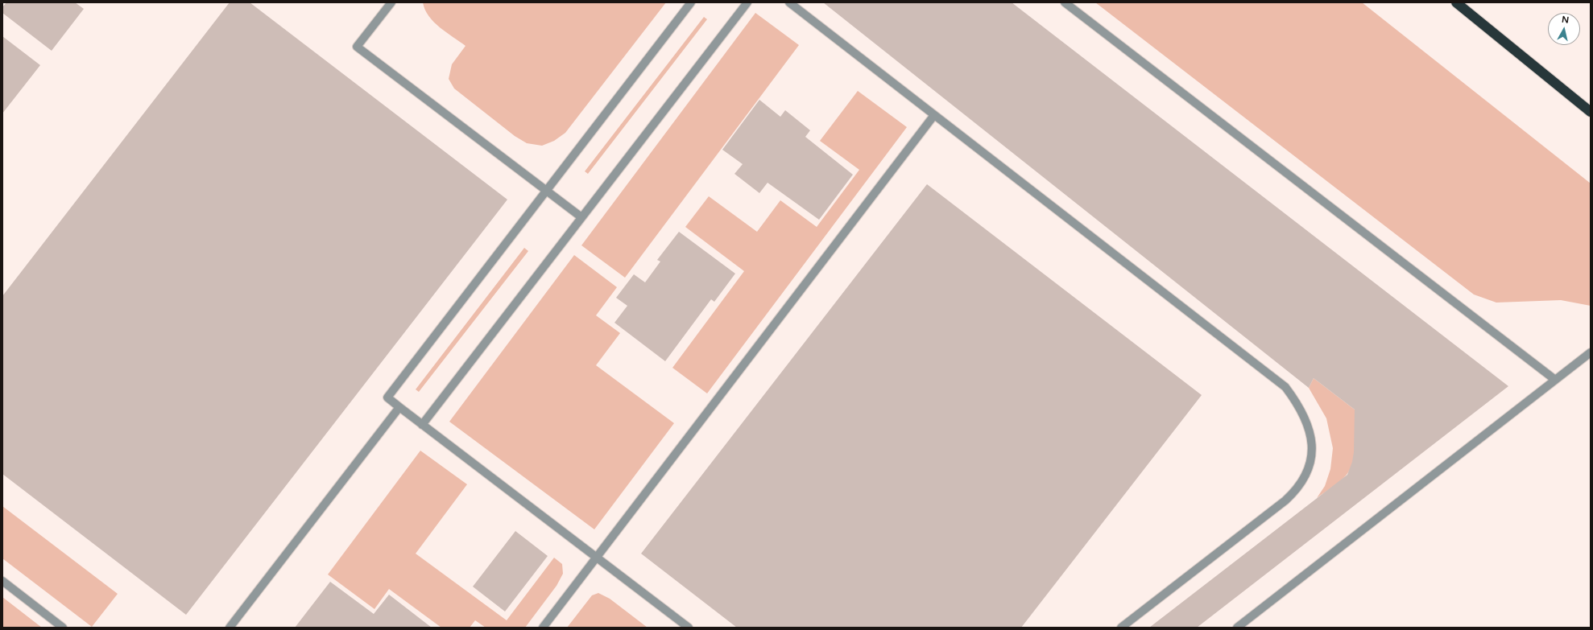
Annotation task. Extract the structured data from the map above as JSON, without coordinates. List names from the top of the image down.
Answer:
{
  "north": "top"
}
